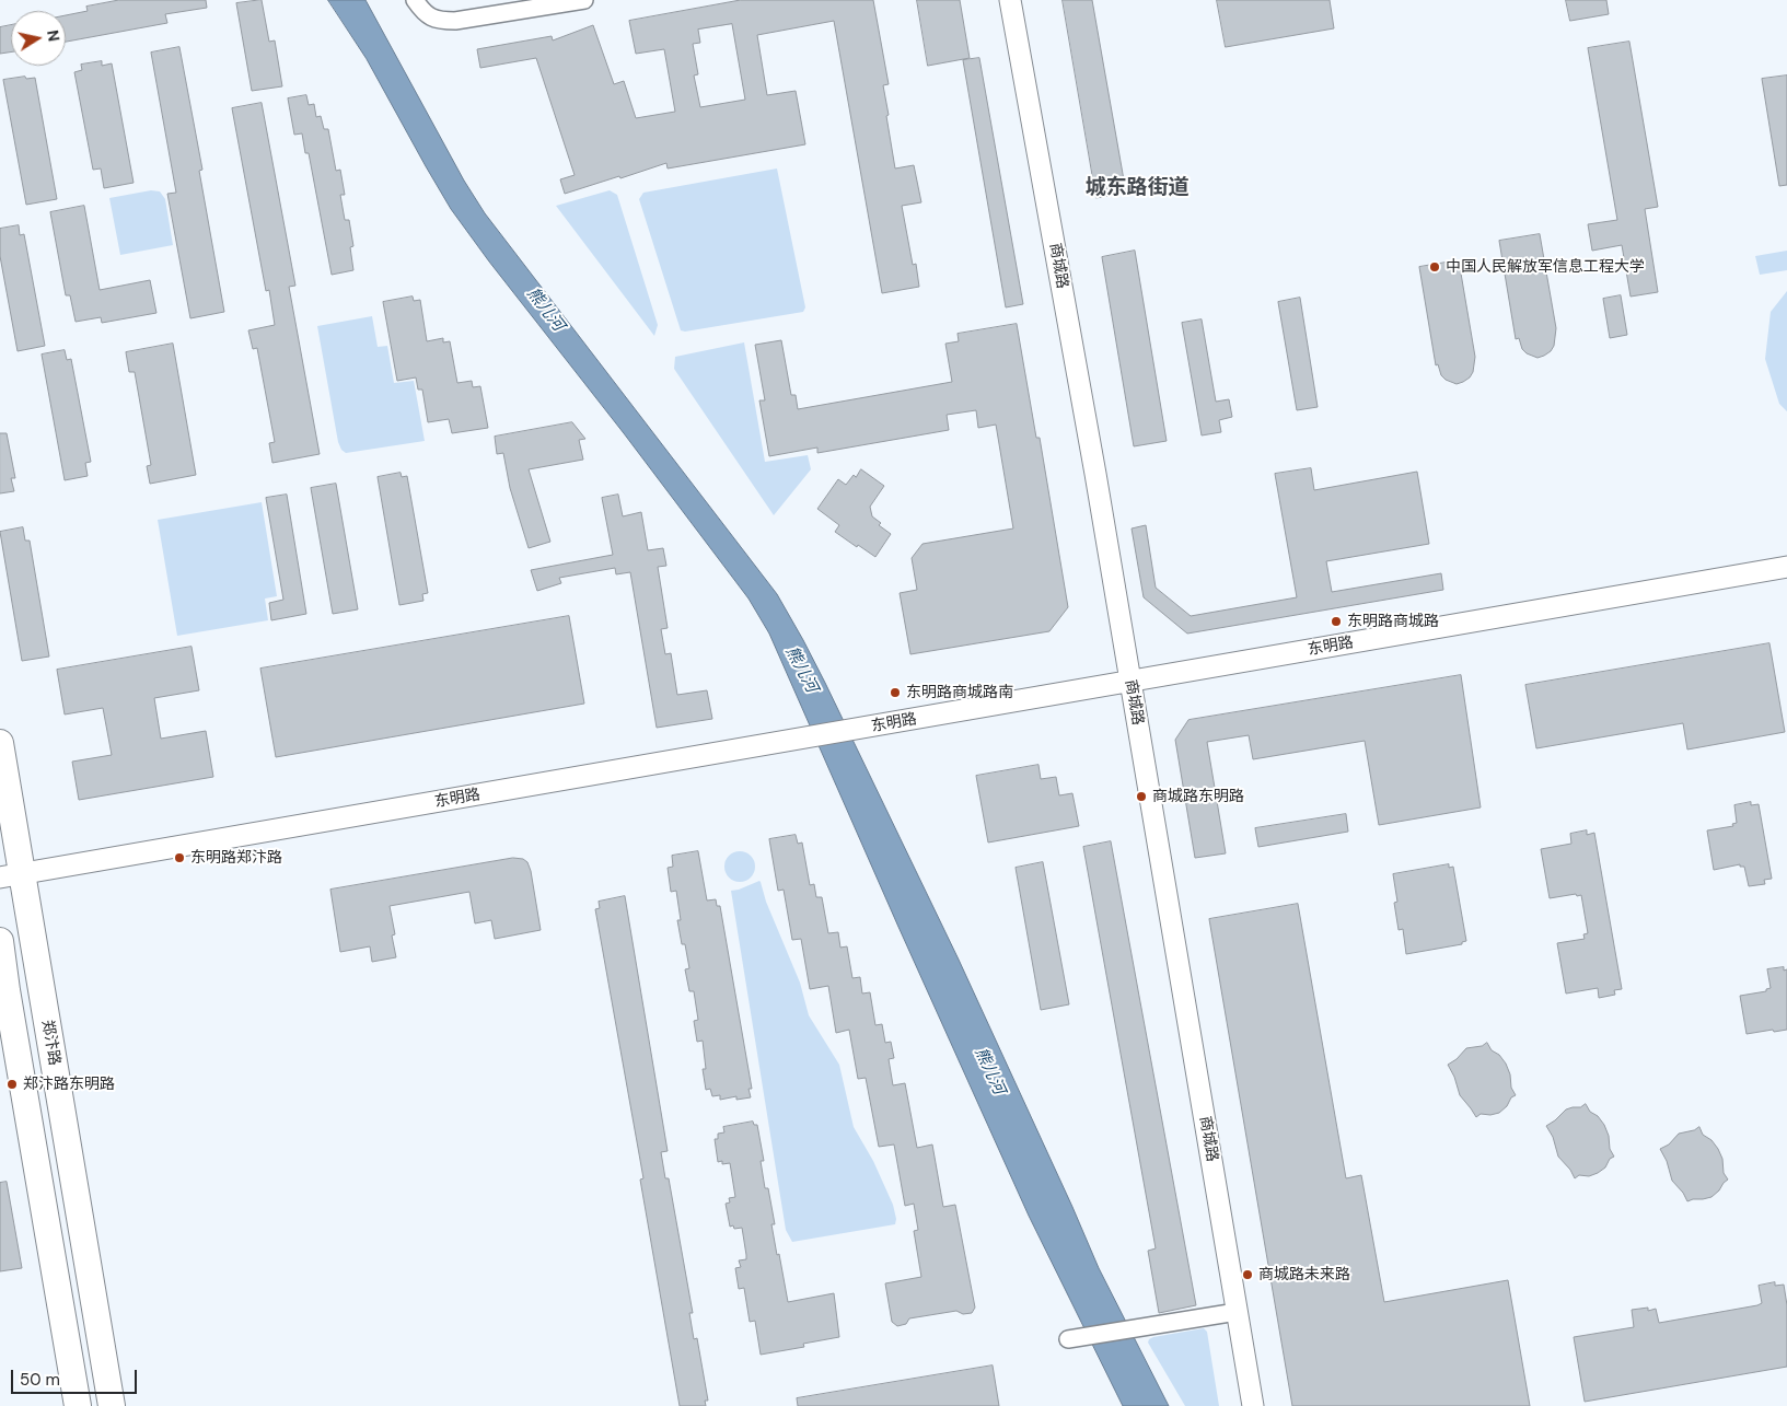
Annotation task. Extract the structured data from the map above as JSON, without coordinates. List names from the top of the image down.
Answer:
{
  "streets": {
    "main road": ["郑汴路"],
    "street": ["商城路", "东明路"]
  },
  "crossings": [
    ["商城路", "东明路"],
    ["东明路", "郑汴路"]
  ],
  "districts": ["城东路街道"],
  "water": ["熊儿河"],
  "places": [
    "中国人民解放军信息工程大学",
    "东明路商城路",
    "东明路商城路南",
    "商城路东明路",
    "东明路郑汴路",
    "郑汴路东明路",
    "商城路未来路"
  ],
  "scale_bar": "50 m",
  "north": "right"
}
